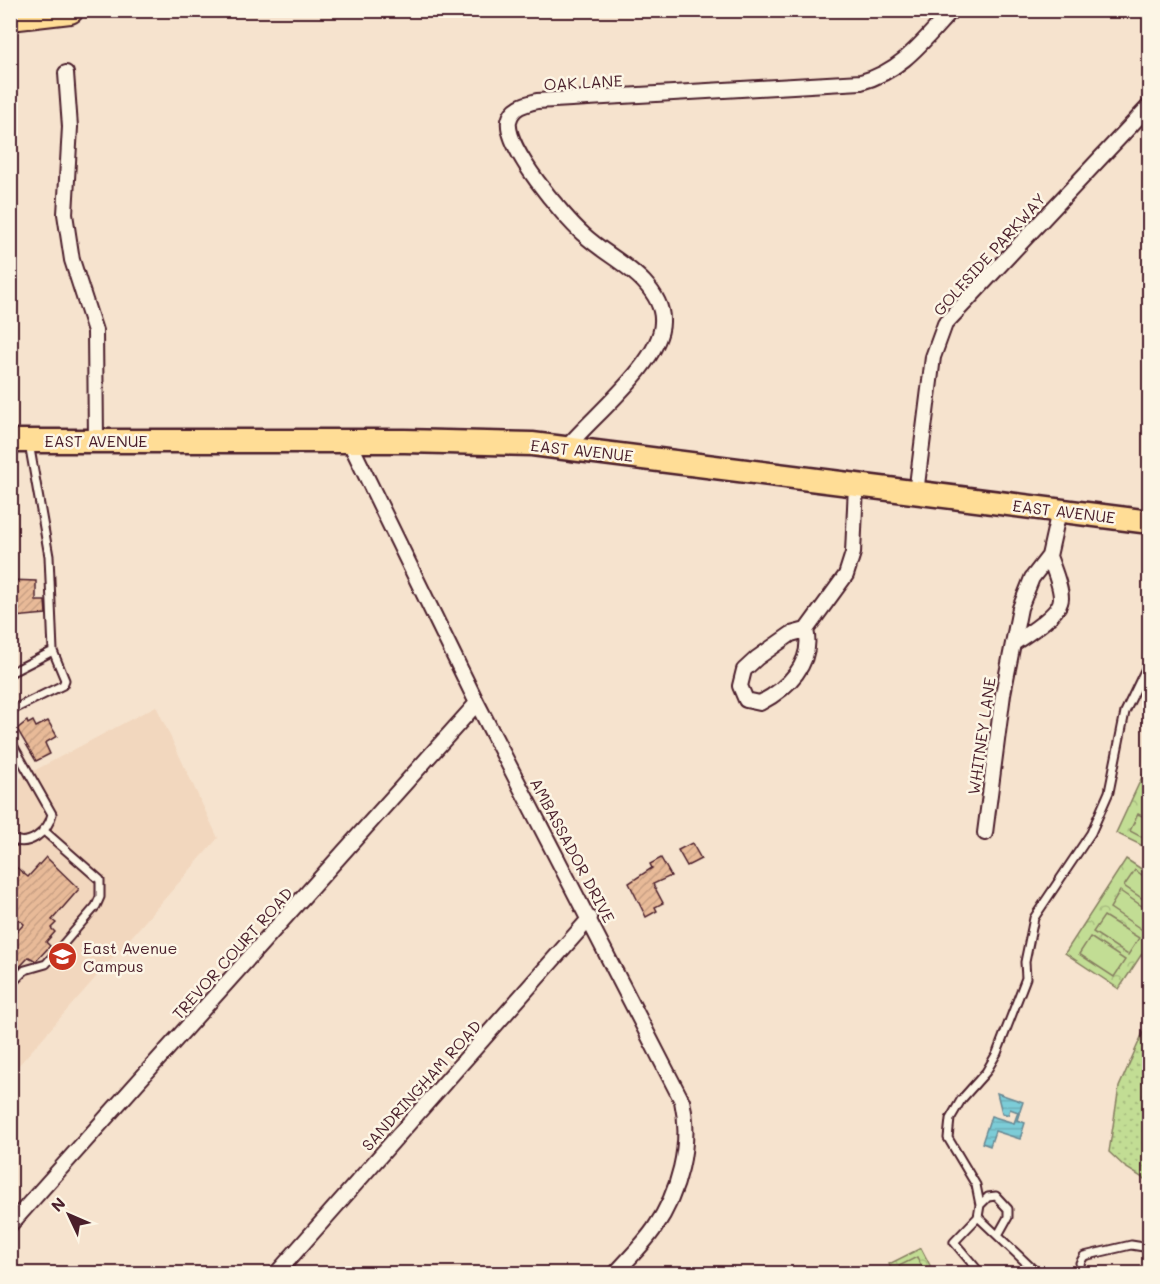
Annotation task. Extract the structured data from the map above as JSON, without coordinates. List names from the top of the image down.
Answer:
{
  "streets": {
    "main road": ["EAST AVENUE"],
    "street": [
      "OAK LANE",
      "GOLFSIDE PARKWAY",
      "WHITNEY LANE",
      "AMBASSADOR DRIVE",
      "TREVOR COURT ROAD",
      "SANDRINGHAM ROAD"
    ]
  },
  "crossings": [
    ["OAK LANE", "EAST AVENUE"],
    ["GOLFSIDE PARKWAY", "EAST AVENUE"],
    ["EAST AVENUE", "WHITNEY LANE"],
    ["EAST AVENUE", "AMBASSADOR DRIVE"],
    ["AMBASSADOR DRIVE", "TREVOR COURT ROAD"],
    ["AMBASSADOR DRIVE", "SANDRINGHAM ROAD"]
  ],
  "places": {
    "school or university": ["East Avenue Campus"]
  },
  "north": "top left"
}
